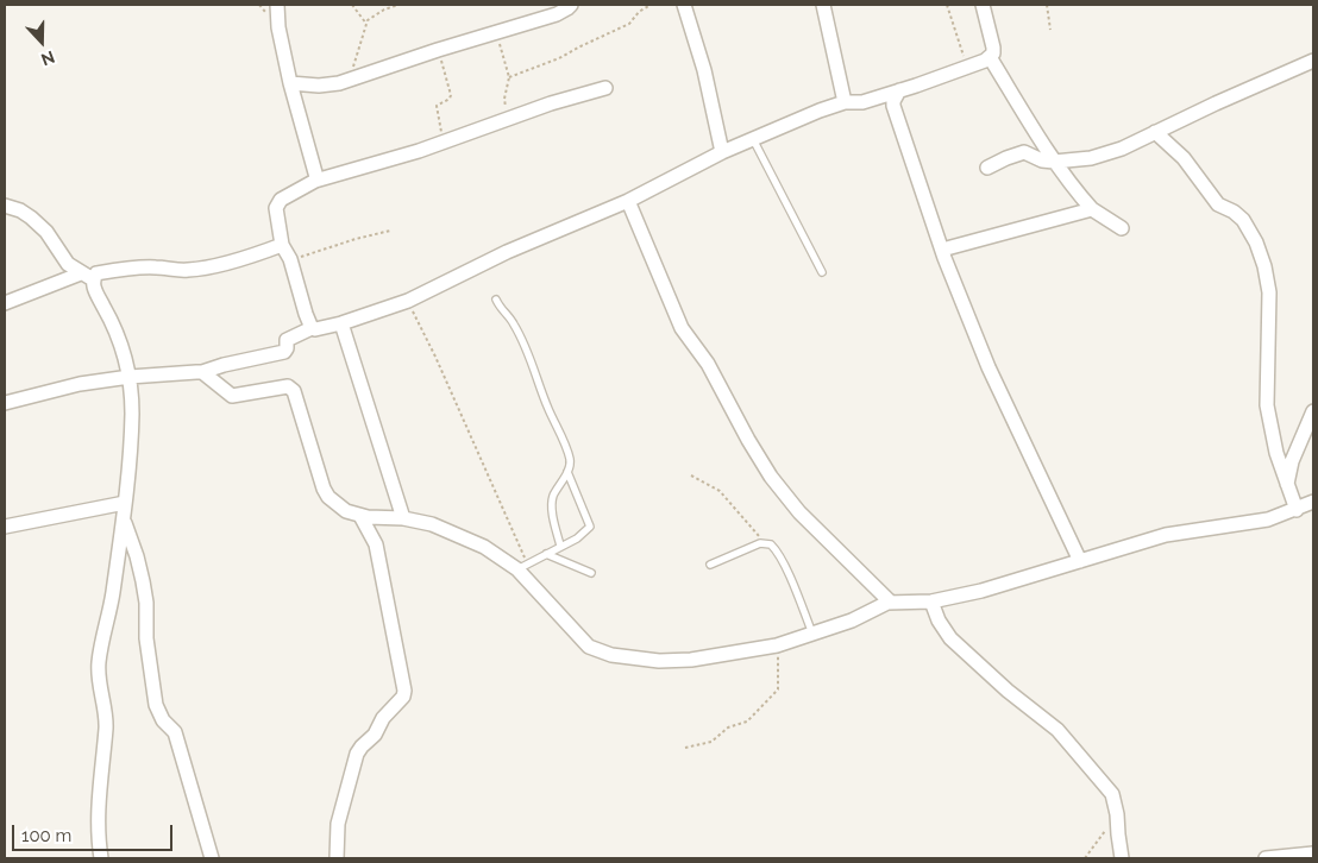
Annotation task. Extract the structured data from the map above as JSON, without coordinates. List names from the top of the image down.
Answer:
{
  "scale_bar": "100 m",
  "north": "bottom"
}
